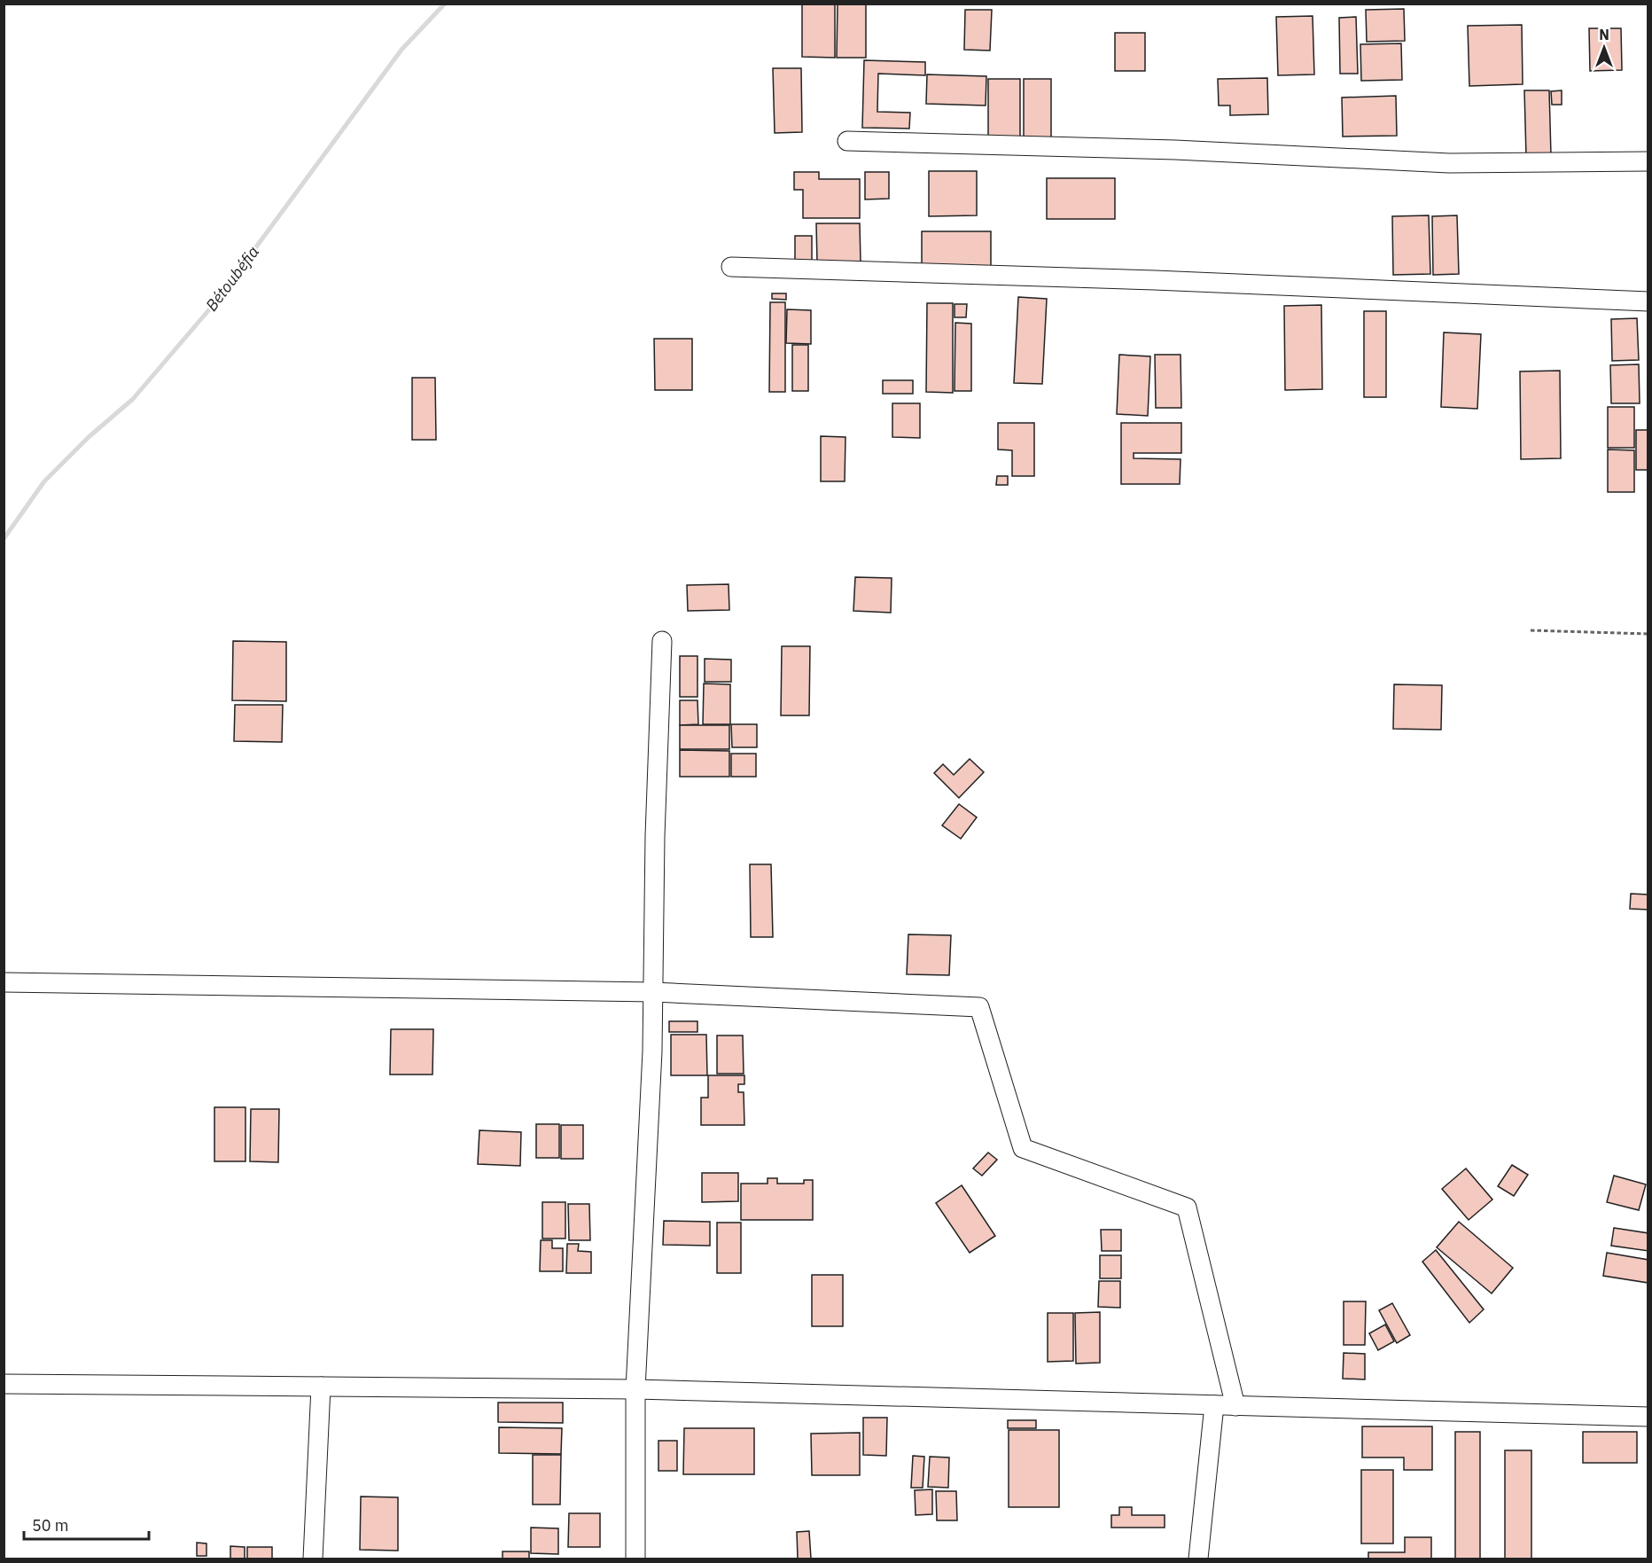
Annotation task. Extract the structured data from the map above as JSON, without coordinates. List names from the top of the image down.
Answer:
{
  "water": ["Bétoubéfia"],
  "scale_bar": "50 m",
  "north": "top"
}
